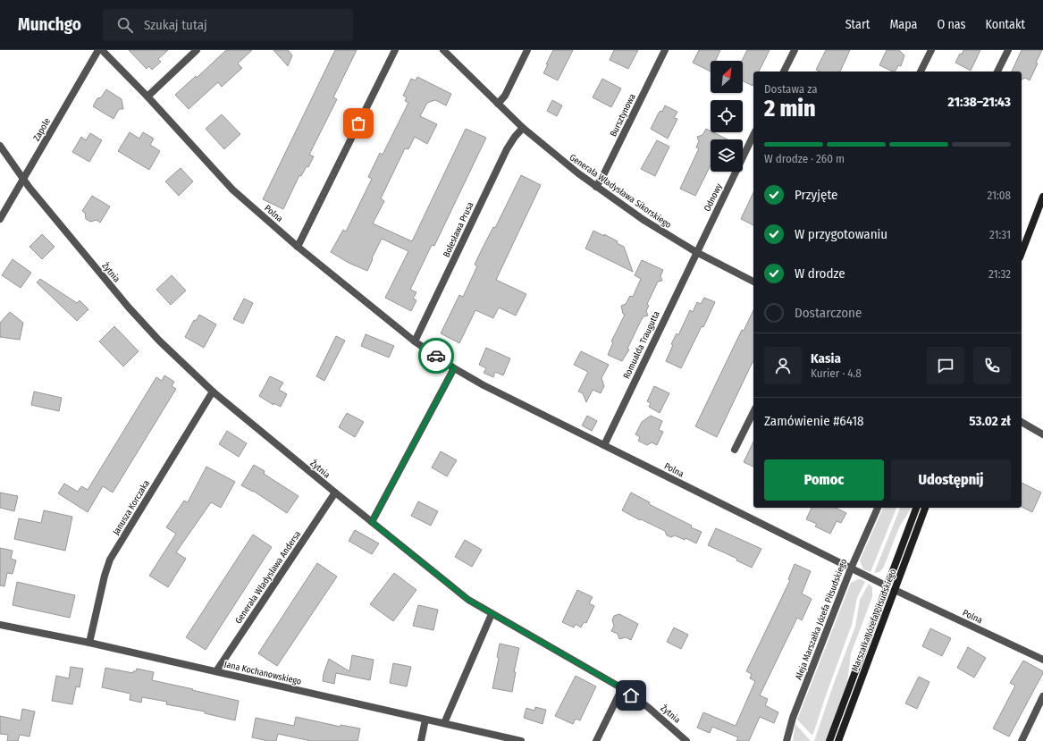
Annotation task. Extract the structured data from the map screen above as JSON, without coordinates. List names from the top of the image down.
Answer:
{
  "streets": {
    "main road": ["Marszałka Józefa Piłsudskiego"],
    "street": [
      "Bursztynowa",
      "Zapole",
      "Generała Władysława Sikorskiego",
      "Odnowy",
      "Polna",
      "Bolesława Prusa",
      "Żytnia",
      "Romualda Traugutta",
      "Janusza Korczaka",
      "Generała Władysława Andersa",
      "Aleja Marszałka Józefa Piłsudskiego",
      "Jana Kochanowskiego"
    ]
  },
  "crossings": [
    ["Bursztynowa", "Generała Władysława Sikorskiego"],
    ["Zapole", "Żytnia"],
    ["Generała Władysława Sikorskiego", "Odnowy"],
    ["Generała Władysława Sikorskiego", "Bolesława Prusa"],
    ["Generała Władysława Sikorskiego", "Romualda Traugutta"],
    ["Odnowy", "Romualda Traugutta"],
    ["Polna", "Bolesława Prusa"],
    ["Polna", "Romualda Traugutta"],
    ["Polna", "Aleja Marszałka Józefa Piłsudskiego"],
    ["Polna", "Marszałka Józefa Piłsudskiego"],
    ["Żytnia", "Janusza Korczaka"],
    ["Żytnia", "Generała Władysława Andersa"],
    ["Janusza Korczaka", "Jana Kochanowskiego"],
    ["Generała Władysława Andersa", "Jana Kochanowskiego"]
  ],
  "north": "top right",
  "page": {
    "header": "Munchgo",
    "search": "Szukaj tutaj",
    "nav": [
      "Start",
      "Mapa",
      "O nas",
      "Kontakt"
    ],
    "heading": ["2 min", "Dostawa za", "21:38–21:43"],
    "panel": [
      "Kasia",
      "Kurier · 4.8",
      "Zamówienie #6418",
      "53.02 zł"
    ],
    "bar": "W drodze · 260 m",
    "list": [
      ["Przyjęte", "21:08"],
      ["W przygotowaniu", "21:31"],
      ["W drodze", "21:32"],
      "Dostarczone"
    ],
    "buttons": ["Pomoc", "Udostępnij"]
  }
}
